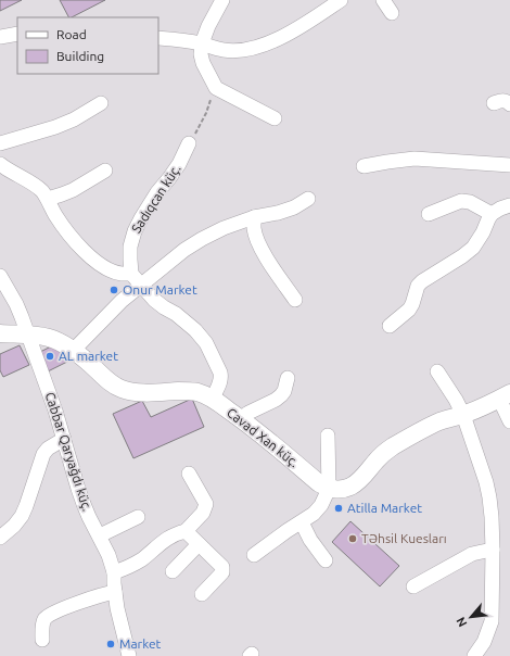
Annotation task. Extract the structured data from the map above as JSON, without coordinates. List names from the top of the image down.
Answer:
{
  "streets": {
    "street": ["Sadıqcan küç.", "Cavad Xan küç.", "Cabbar Qaryağdı küç."]
  },
  "crossings": [
    ["Cavad Xan küç.", "Cabbar Qaryağdı küç."]
  ],
  "places": [
    "Onur Market",
    "AL market",
    "Atilla Market",
    "Təhsil Kuesları",
    "Market"
  ],
  "legend": ["Road", "Building"],
  "north": "bottom left"
}
